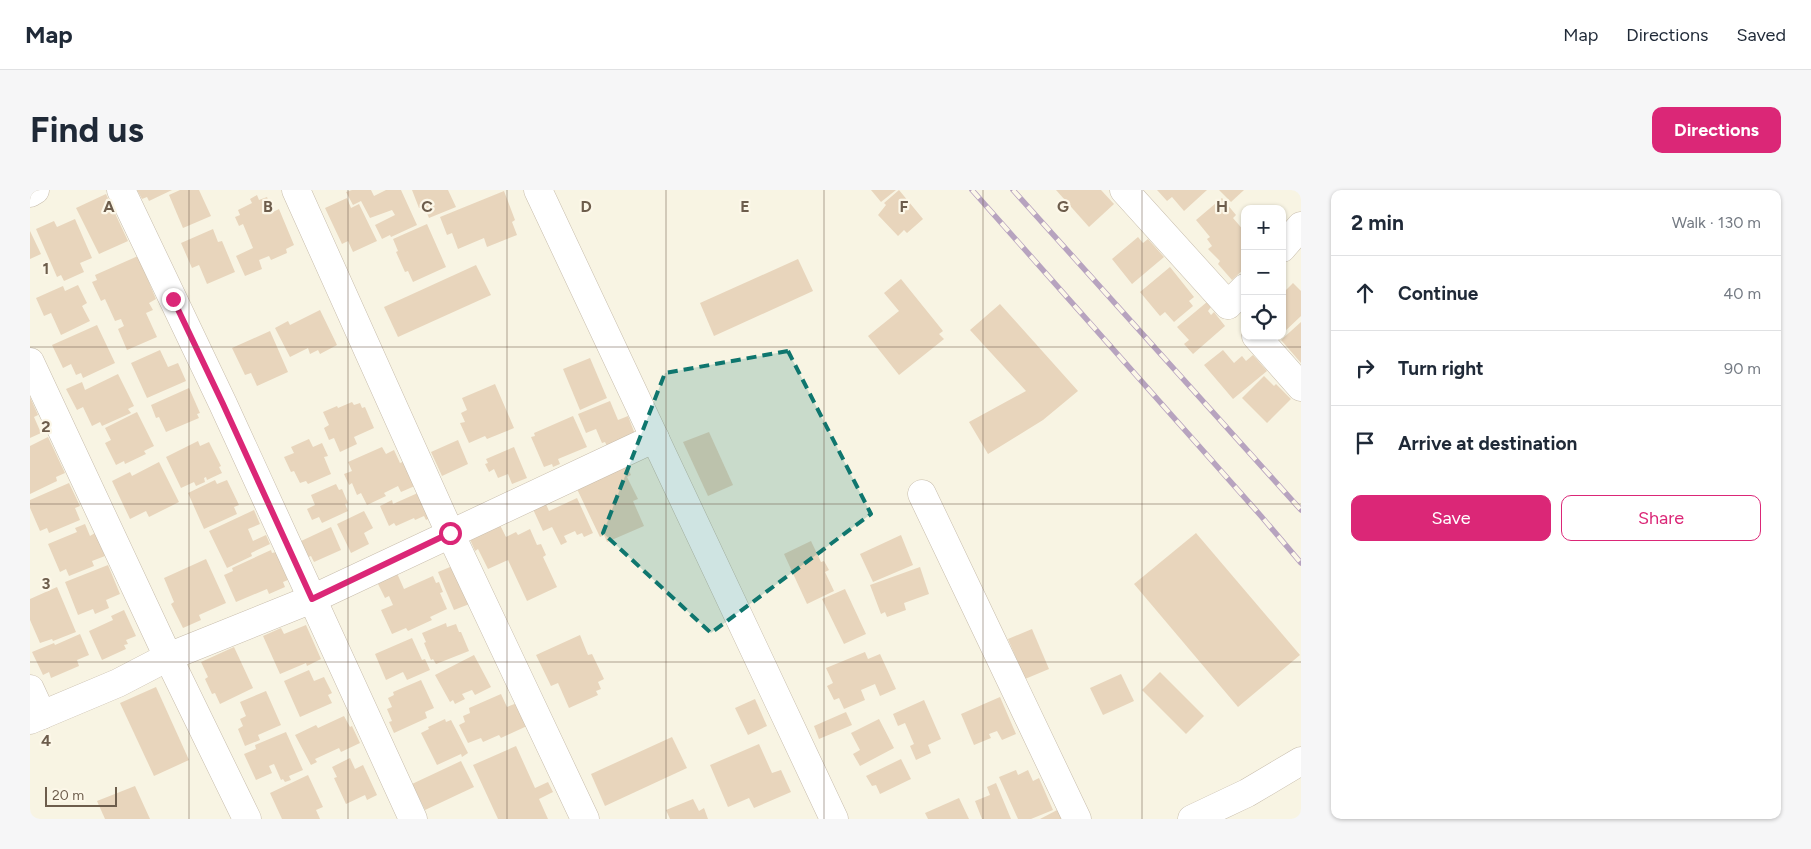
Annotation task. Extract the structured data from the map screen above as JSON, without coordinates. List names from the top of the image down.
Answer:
{
  "scale_bar": "20 m",
  "page": {
    "header": "Map",
    "nav": ["Map", "Directions", "Saved"],
    "buttons": [
      "Directions",
      ["Save", "Share"]
    ],
    "title": "Find us",
    "heading": ["2 min", "Walk · 130 m"],
    "map_buttons": ["+", "−"],
    "list": [
      ["Continue", "40 m"],
      ["Turn right", "90 m"],
      "Arrive at destination"
    ],
    "scale": "20 m"
  },
  "grid": {
    "columns": [
      "A",
      "B",
      "C",
      "D",
      "E",
      "F",
      "G",
      "H"
    ],
    "rows": [
      "1",
      "2",
      "3",
      "4"
    ]
  }
}
